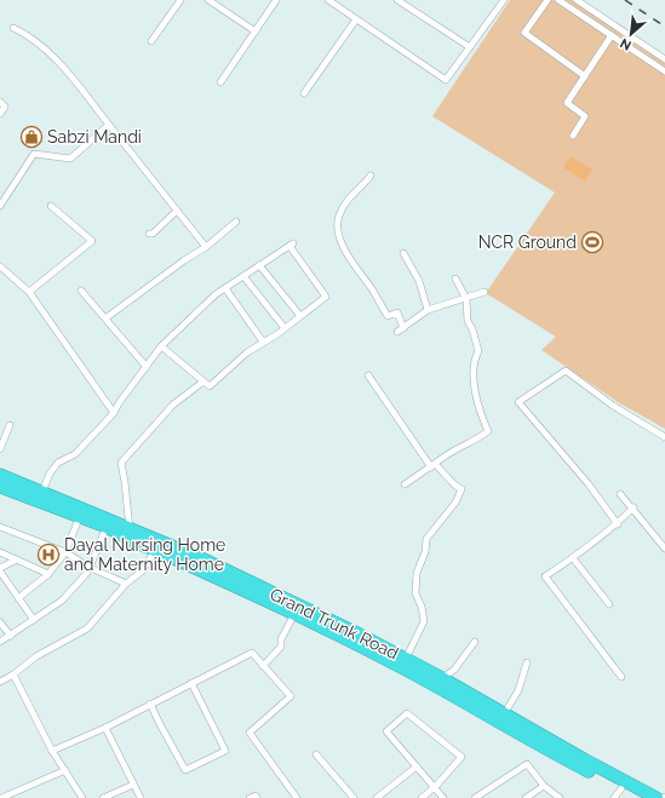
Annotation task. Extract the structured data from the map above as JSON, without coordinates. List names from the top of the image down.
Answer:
{
  "streets": {
    "highway": ["Grand Trunk Road"]
  },
  "places": {
    "shop": ["Sabzi Mandi"],
    "sports": ["NCR Ground"],
    "hospital": ["Dayal Nursing Home and Maternity Home"]
  },
  "north": "bottom left"
}
